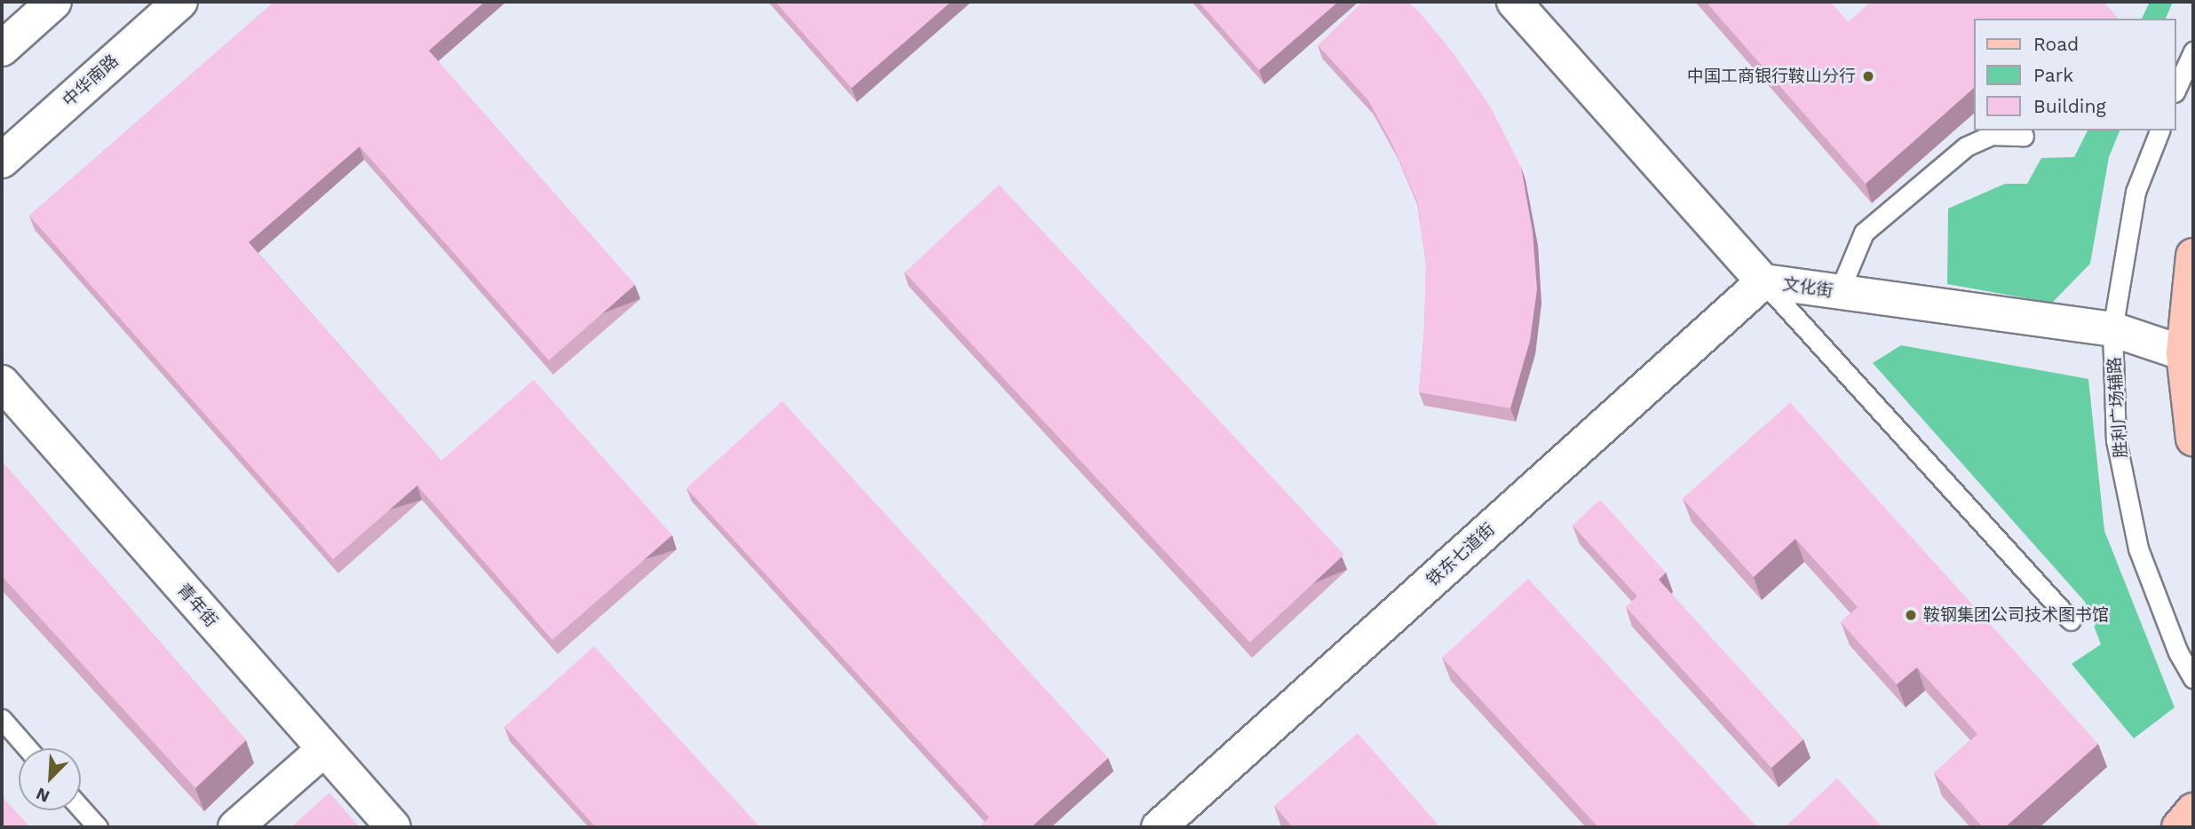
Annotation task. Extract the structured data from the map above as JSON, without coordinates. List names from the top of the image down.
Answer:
{
  "streets": {
    "street": [
      "中华南路",
      "文化街",
      "铁东七道街",
      "青年街"
    ],
    "lane": ["胜利广场辅路"]
  },
  "crossings": [
    ["文化街", "胜利广场辅路"],
    ["文化街", "铁东七道街"]
  ],
  "places": ["中国工商银行鞍山分行", "鞍钢集团公司技术图书馆"],
  "legend": ["Road", "Park", "Building"],
  "north": "bottom left"
}
